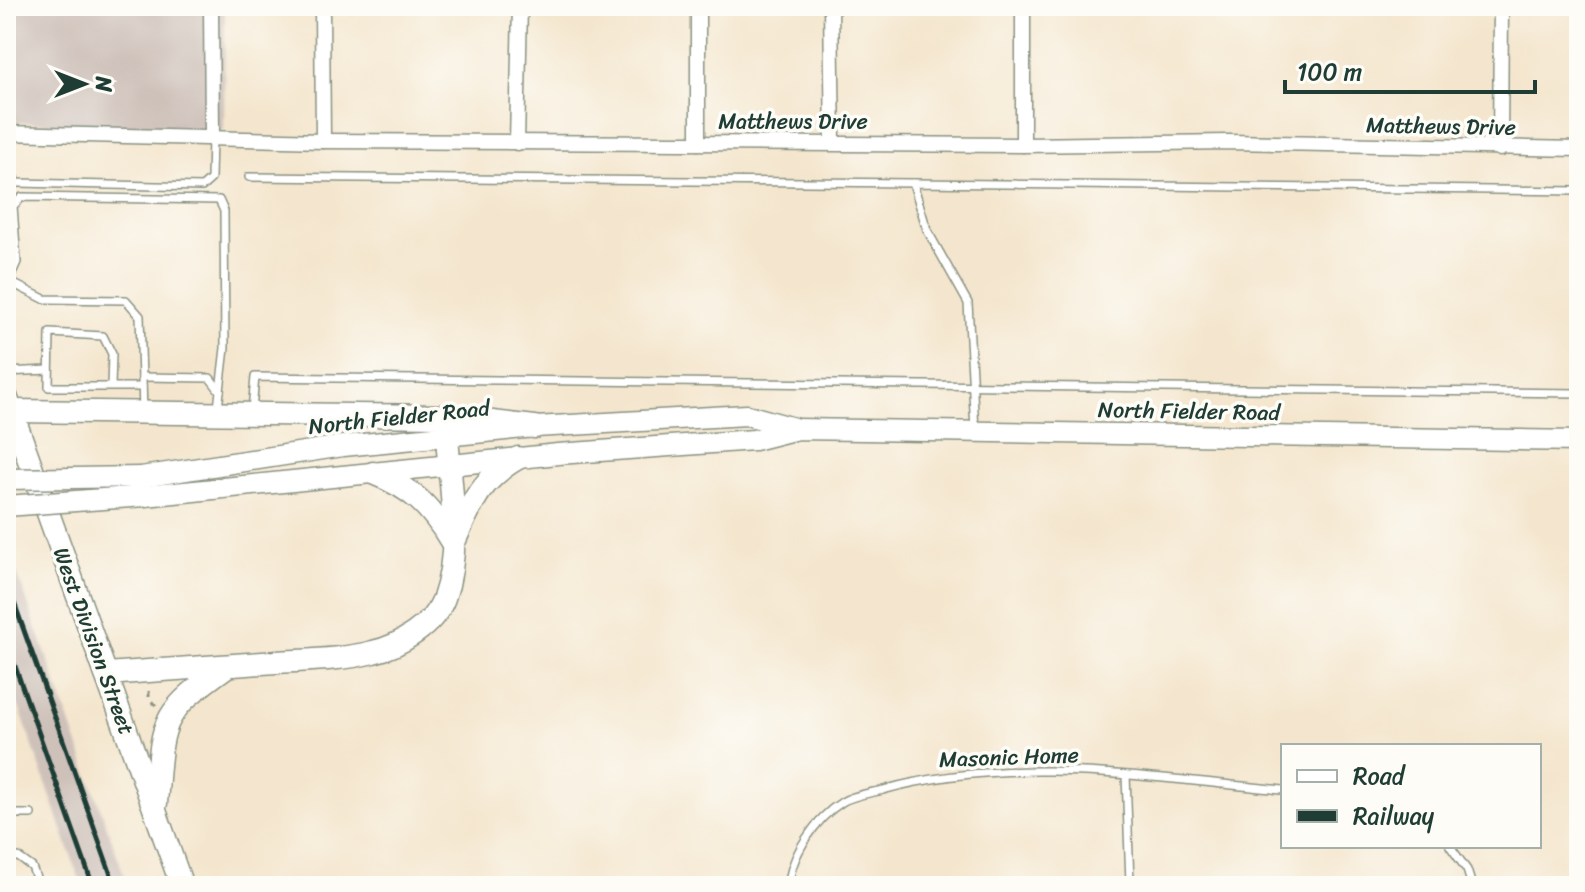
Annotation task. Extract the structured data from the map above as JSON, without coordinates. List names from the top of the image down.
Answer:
{
  "streets": {
    "main road": ["North Fielder Road", "West Division Street"],
    "street": ["Matthews Drive"],
    "lane": ["Masonic Home"]
  },
  "legend": ["Road", "Railway"],
  "scale_bar": "100 m",
  "north": "right"
}
